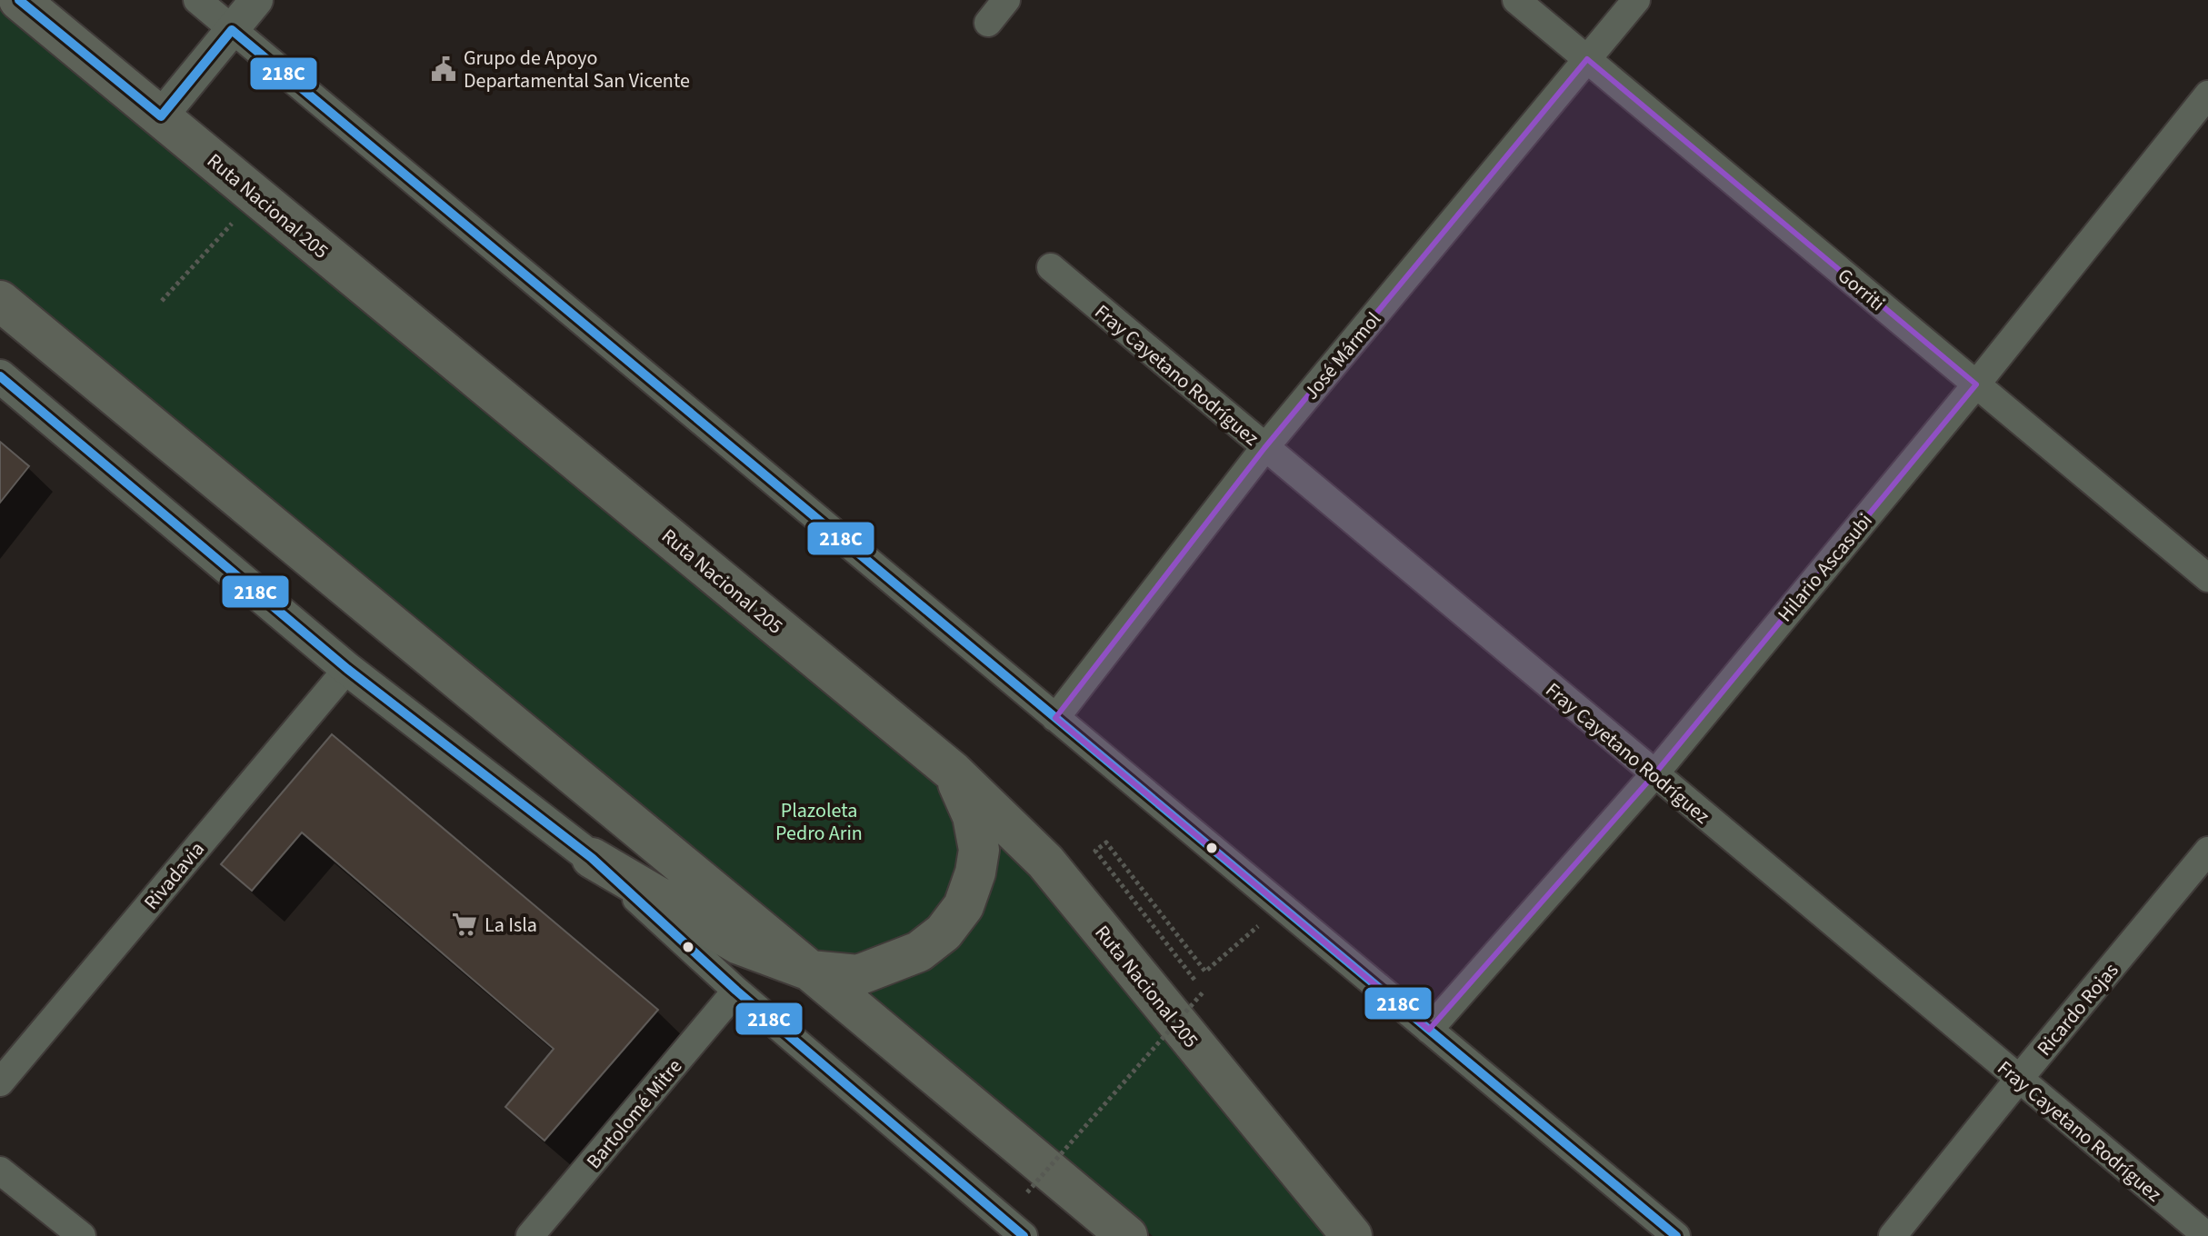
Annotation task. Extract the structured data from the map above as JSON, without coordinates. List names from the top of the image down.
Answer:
{
  "streets": {
    "main road": ["Ruta Nacional 205"],
    "street": [
      "Gorriti",
      "José Mármol",
      "Fray Cayetano Rodríguez",
      "Hilario Ascasubi",
      "Rivadavia",
      "Ricardo Rojas",
      "Bartolomé Mitre"
    ]
  },
  "crossings": [
    ["Gorriti", "José Mármol"],
    ["Gorriti", "Hilario Ascasubi"],
    ["José Mármol", "Fray Cayetano Rodríguez"],
    ["Fray Cayetano Rodríguez", "Hilario Ascasubi"],
    ["Fray Cayetano Rodríguez", "Ricardo Rojas"]
  ],
  "parks": ["Plazoleta Pedro Arin"],
  "places": {
    "public building": ["Grupo de Apoyo Departamental San Vicente"],
    "supermarket": ["La Isla"]
  },
  "lines": ["transit line 218C"]
}
